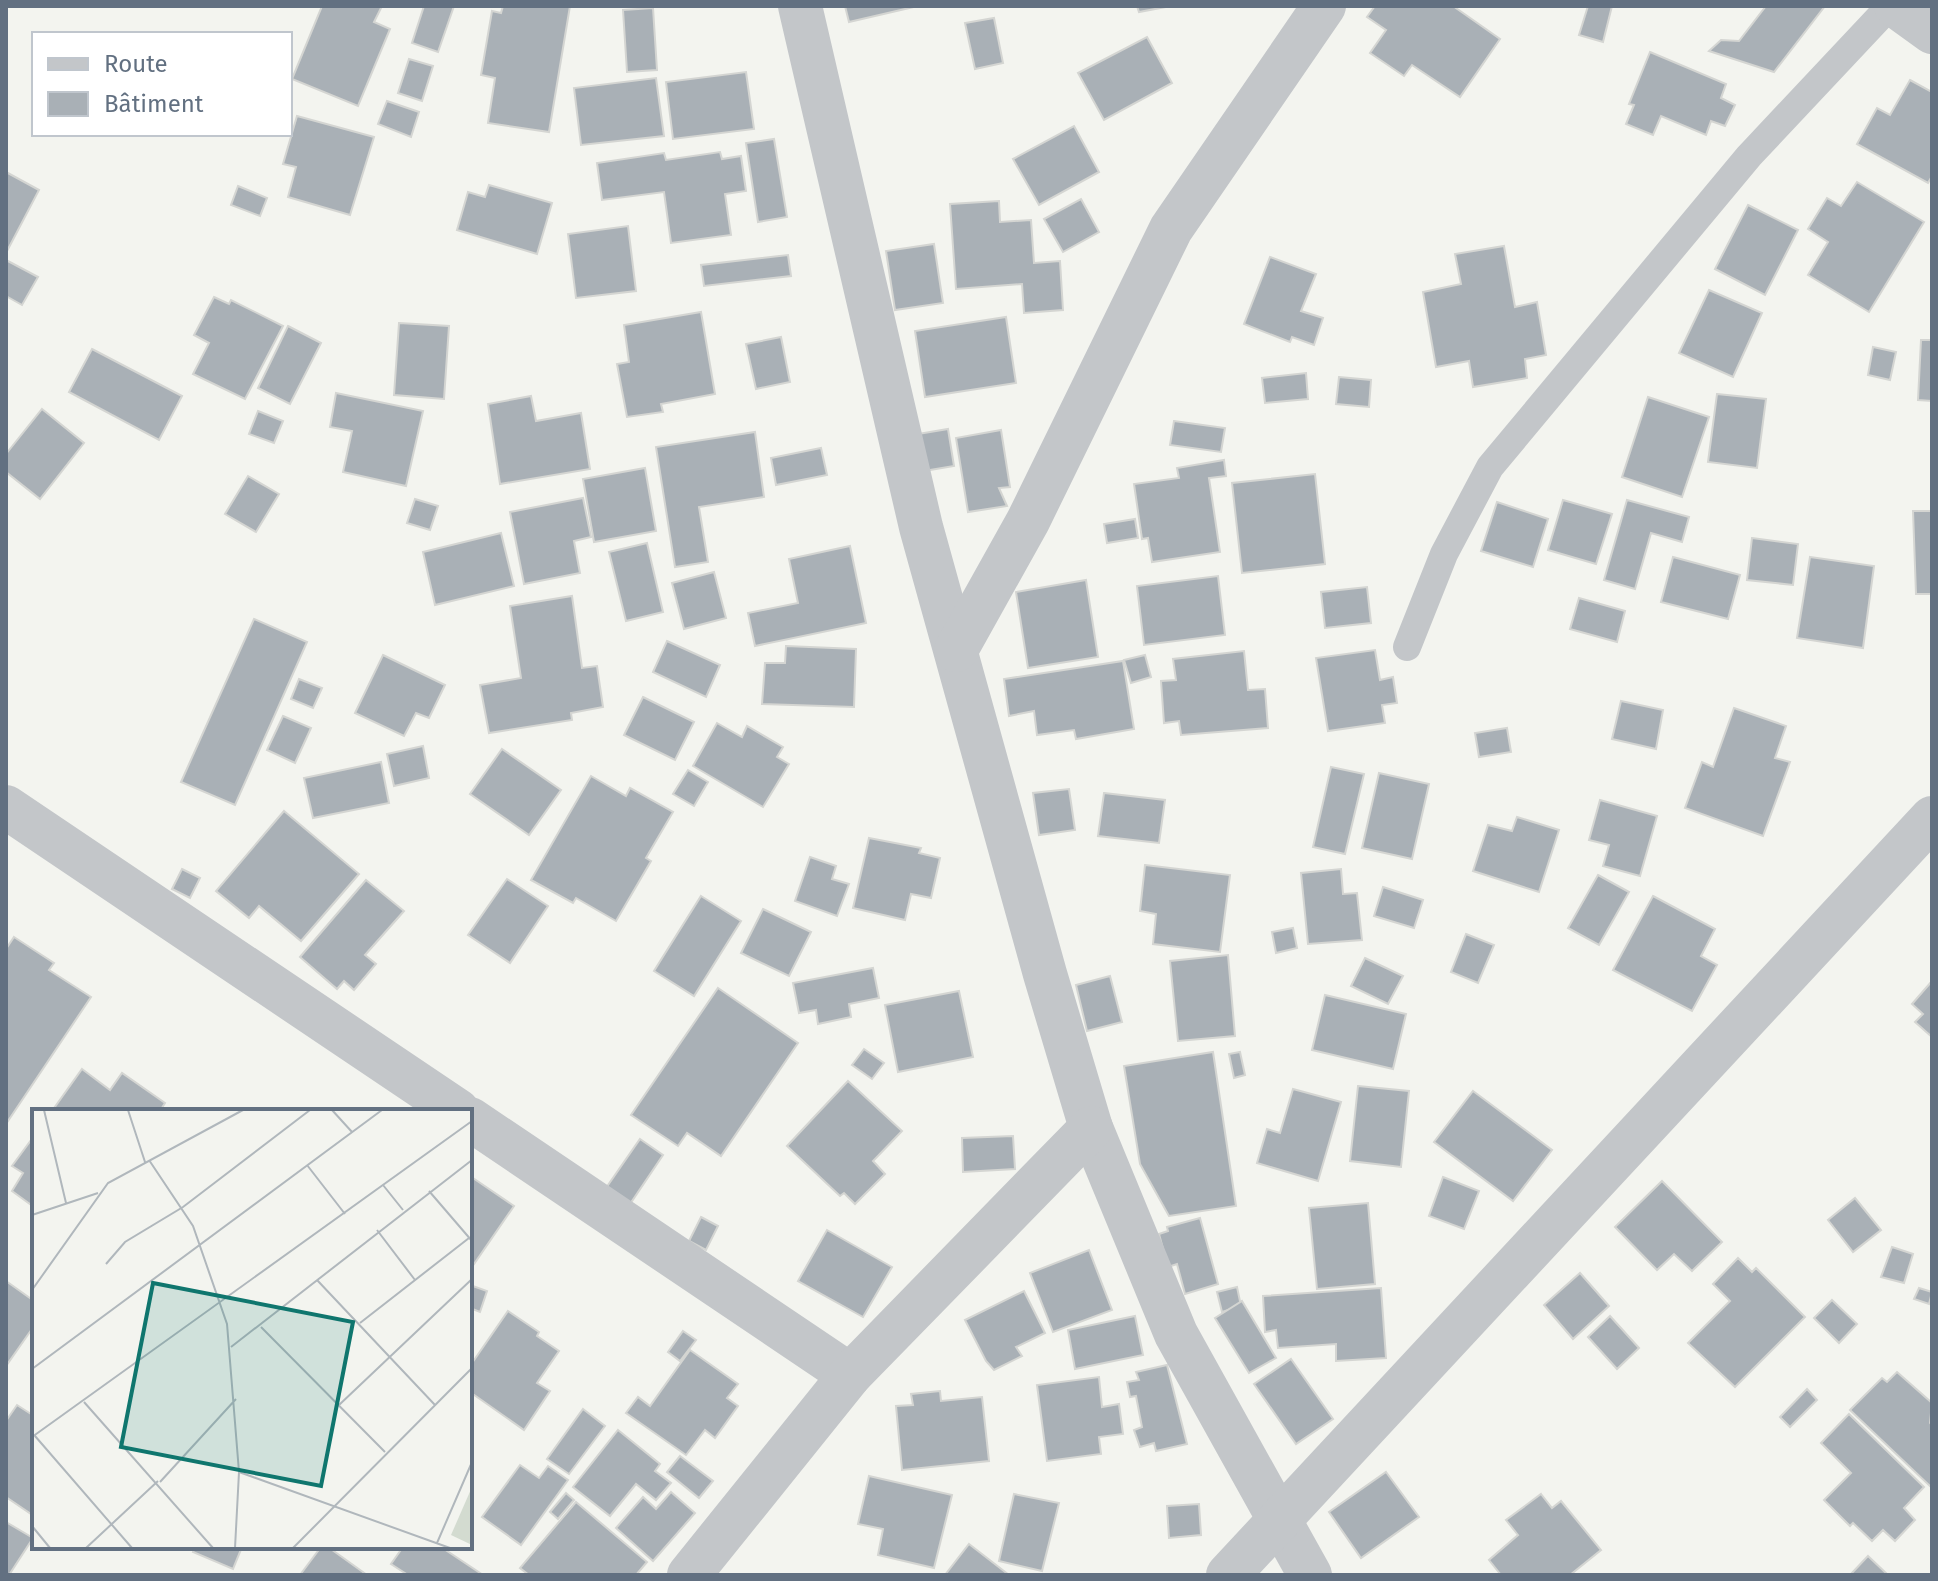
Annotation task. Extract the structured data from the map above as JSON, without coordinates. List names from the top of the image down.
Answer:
{
  "legend": ["Route", "Bâtiment"]
}
